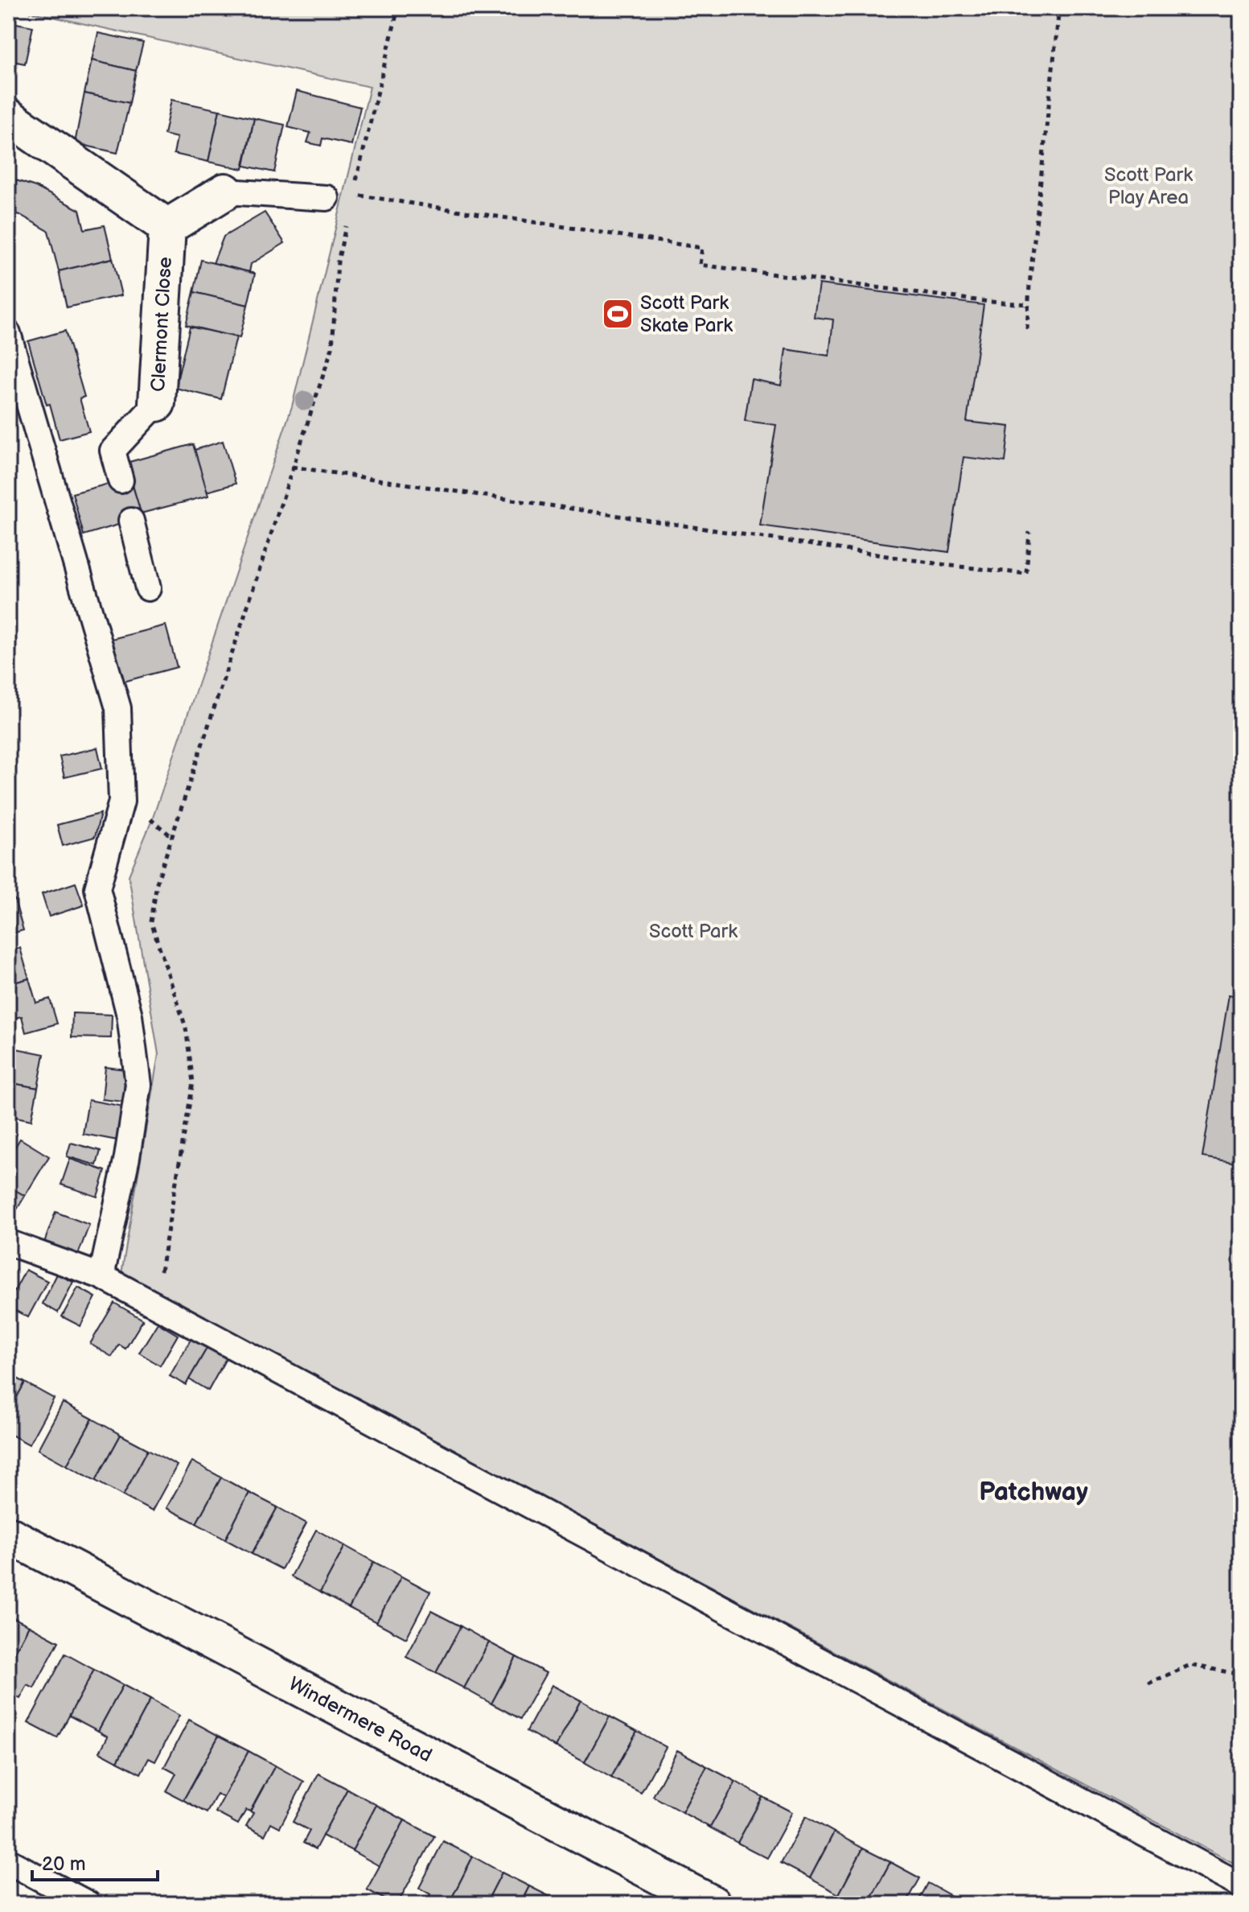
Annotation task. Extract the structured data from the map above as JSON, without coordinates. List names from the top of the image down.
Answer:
{
  "streets": {
    "street": ["Clermont Close", "Windermere Road"]
  },
  "districts": ["Patchway"],
  "parks": ["Scott Park Play Area", "Scott Park"],
  "places": {
    "sports": ["Scott Park Skate Park"]
  },
  "scale_bar": "20 m"
}
